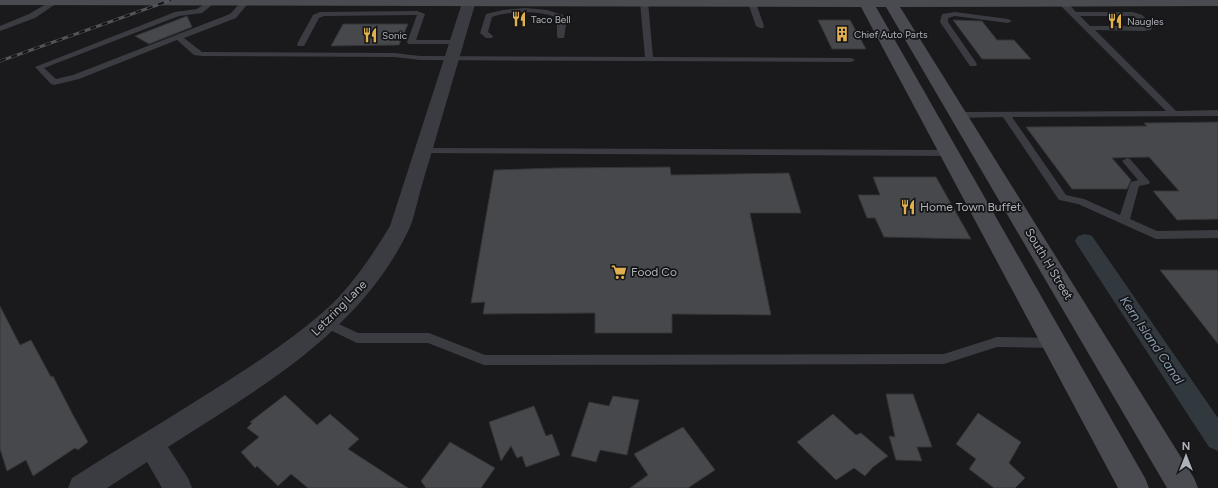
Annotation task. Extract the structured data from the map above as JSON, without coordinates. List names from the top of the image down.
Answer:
{
  "streets": {
    "main road": ["South H Street"],
    "street": ["Letzring Lane"]
  },
  "water": ["Kern Island Canal"],
  "places": {
    "restaurant": [
      "Taco Bell",
      "Naugles",
      "Sonic",
      "Home Town Buffet"
    ],
    "building": ["Chief Auto Parts"],
    "supermarket": ["Food Co"]
  },
  "north": "top"
}
